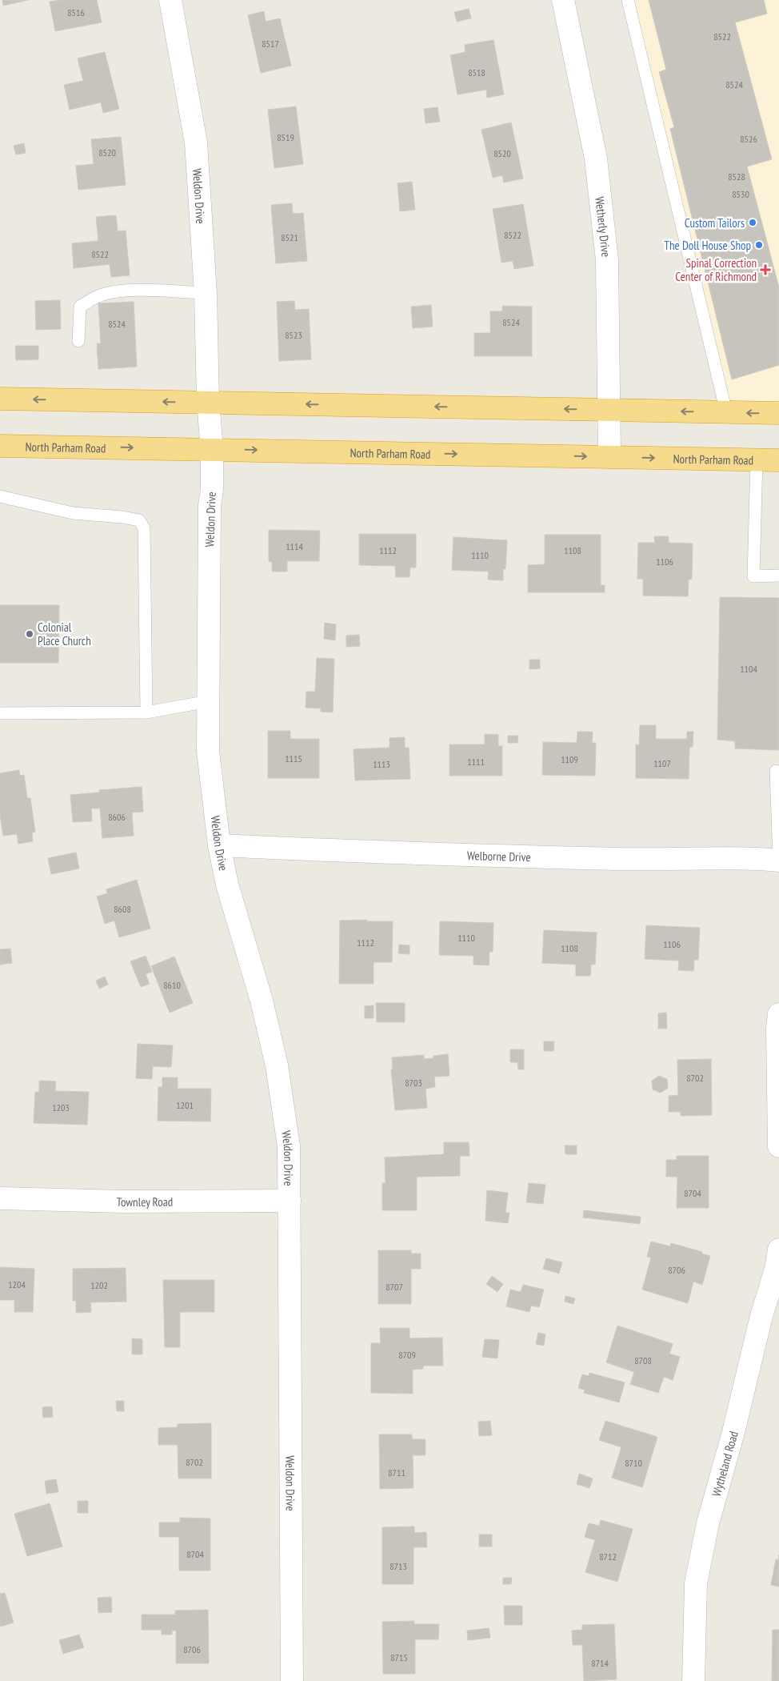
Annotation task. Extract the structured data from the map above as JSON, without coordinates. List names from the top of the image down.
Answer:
{
  "streets": {
    "highway": ["North Parham Road"],
    "street": [
      "Weldon Drive",
      "Wetherly Drive",
      "Welborne Drive",
      "Townley Road",
      "Wytheland Road"
    ]
  },
  "crossings": [
    ["Weldon Drive", "North Parham Road"],
    ["Weldon Drive", "Welborne Drive"],
    ["Weldon Drive", "Townley Road"],
    ["Wetherly Drive", "North Parham Road"]
  ],
  "places": {
    "other": ["Custom Tailors", "The Doll House Shop", "Colonial Place Church"],
    "health": ["Spinal Correction Center of Richmond"]
  },
  "house_numbers": [
    "8516",
    "8522",
    "8517",
    "8518",
    "8524",
    "8519",
    "8526",
    "8520",
    "8520",
    "8528",
    "8530",
    "8522",
    "8521",
    "8522",
    "8524",
    "8524",
    "8523",
    "1114",
    "1112",
    "1108",
    "1110",
    "1106",
    "1104",
    "1115",
    "1109",
    "1111",
    "1107",
    "1113",
    "8606",
    "8608",
    "1110",
    "1112",
    "1106",
    "1108",
    "8610",
    "8702",
    "8703",
    "1201",
    "1203",
    "8704",
    "8706",
    "1204",
    "1202",
    "8707",
    "8709",
    "8708",
    "8702",
    "8710",
    "8711",
    "8704",
    "8712",
    "8713",
    "8706",
    "8715",
    "8714"
  ]
}
